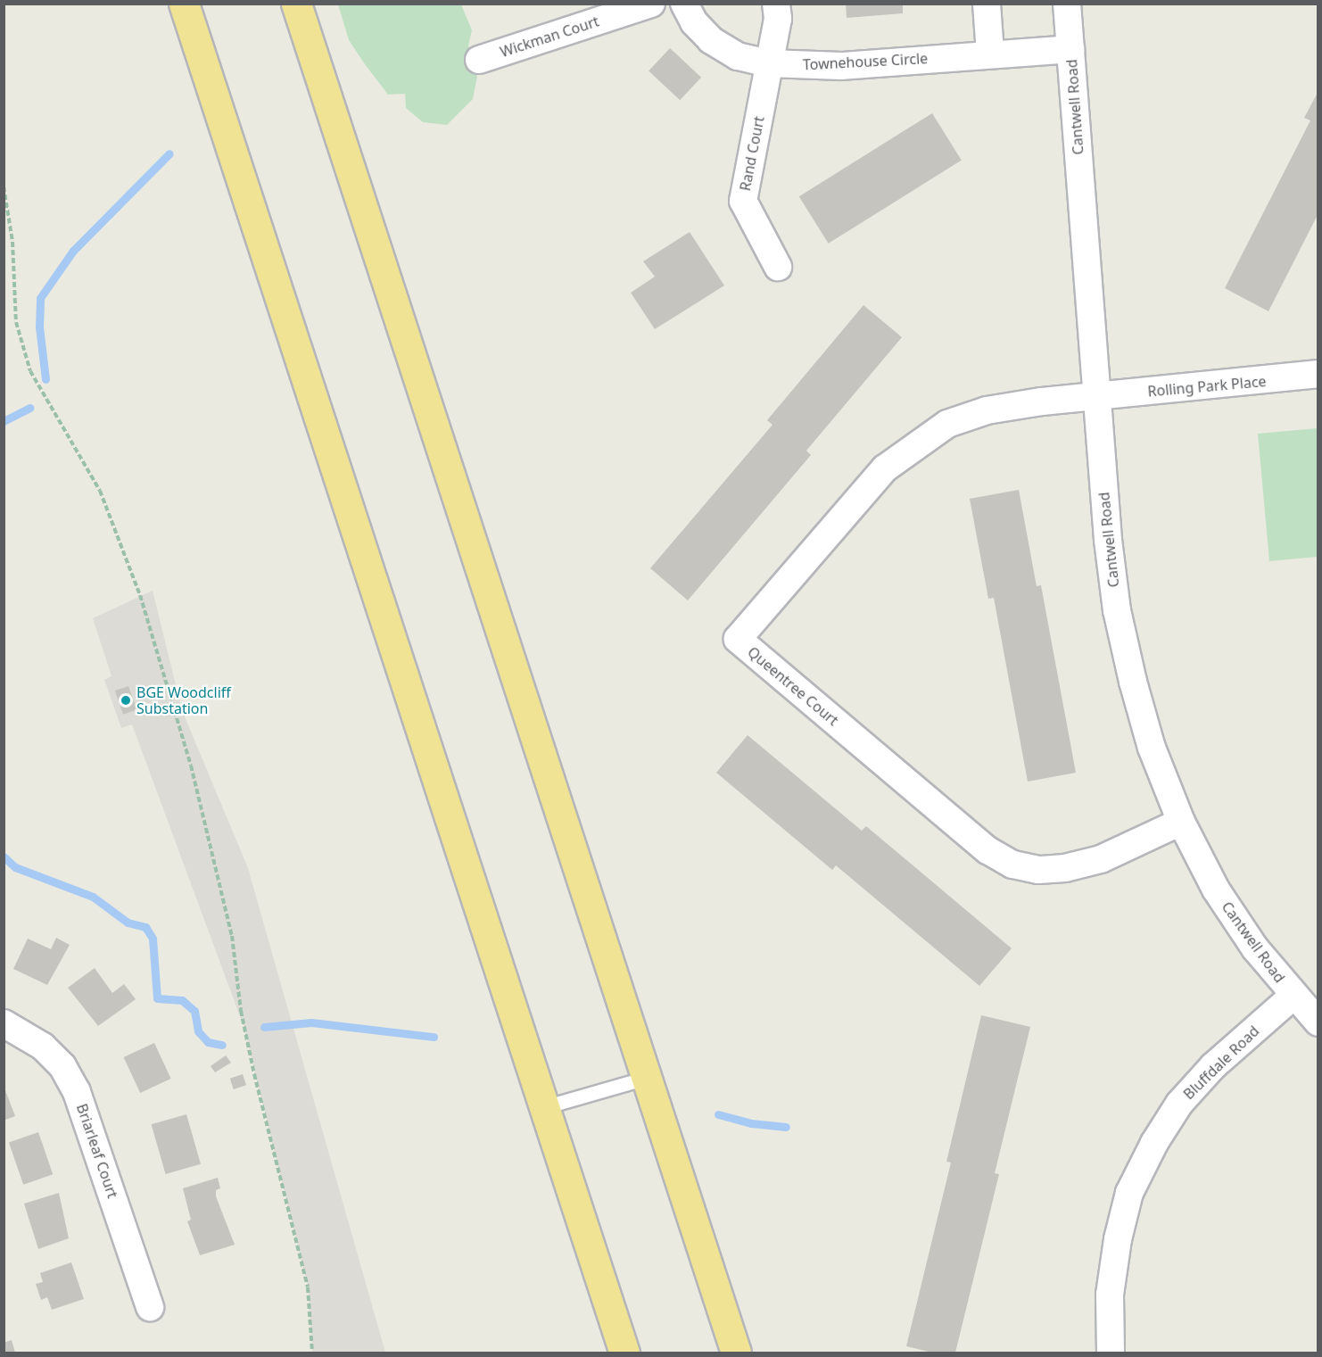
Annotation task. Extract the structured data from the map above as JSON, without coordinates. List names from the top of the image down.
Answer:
{
  "streets": {
    "street": [
      "Wickman Court",
      "Townehouse Circle",
      "Cantwell Road",
      "Rand Court",
      "Rolling Park Place",
      "Queentree Court",
      "Bluffdale Road",
      "Briarleaf Court"
    ]
  },
  "crossings": [
    ["Townehouse Circle", "Cantwell Road"],
    ["Townehouse Circle", "Rand Court"],
    ["Cantwell Road", "Rolling Park Place"],
    ["Cantwell Road", "Queentree Court"],
    ["Cantwell Road", "Bluffdale Road"],
    ["Rolling Park Place", "Queentree Court"]
  ],
  "places": ["BGE Woodcliff Substation"]
}
